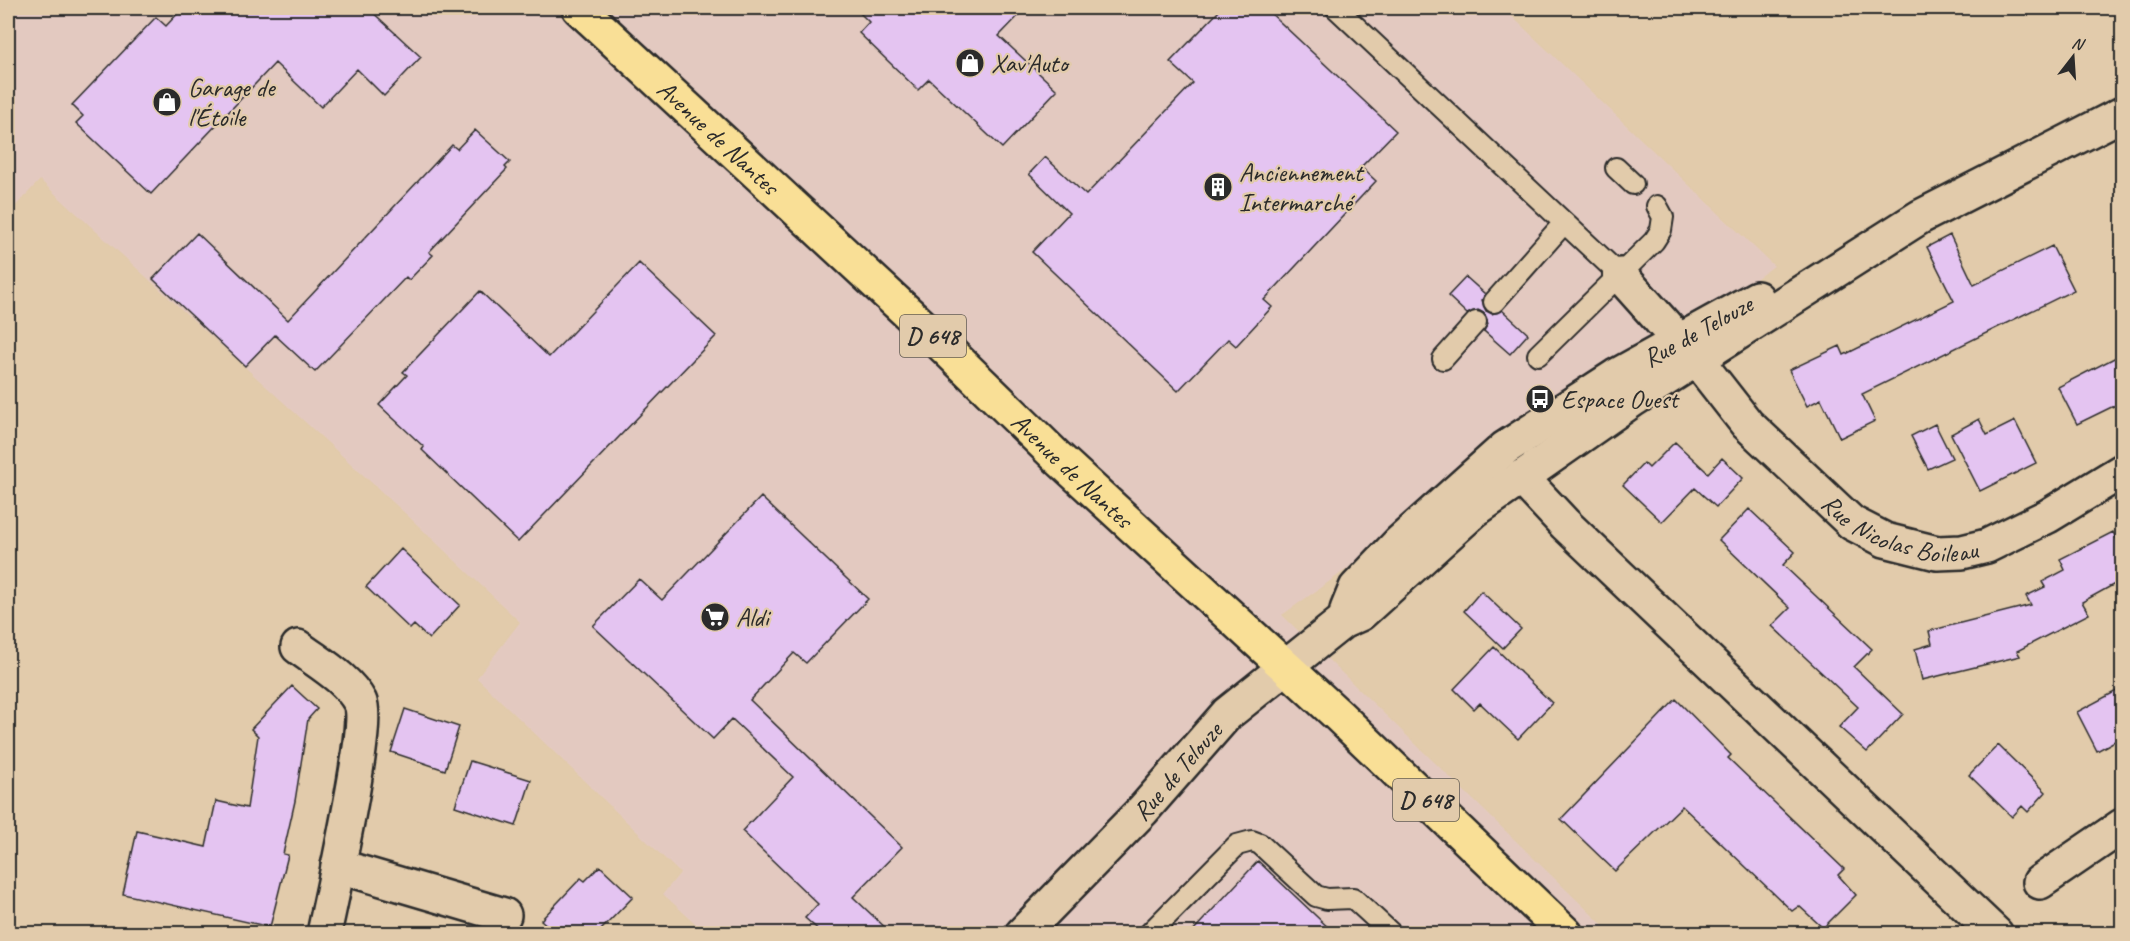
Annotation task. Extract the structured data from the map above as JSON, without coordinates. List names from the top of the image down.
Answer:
{
  "streets": {
    "main road": ["Avenue de Nantes", "D 648"],
    "street": ["Rue de Telouze", "Rue Nicolas Boileau"]
  },
  "crossings": [
    ["Avenue de Nantes", "Rue de Telouze"],
    ["Rue de Telouze", "Rue Nicolas Boileau"]
  ],
  "places": {
    "shop": ["Xav'Auto", "Garage de l'Étoile"],
    "building": ["Anciennement Intermarché"],
    "bus stop": ["Espace Ouest"],
    "supermarket": ["Aldi"]
  },
  "north": "top"
}
